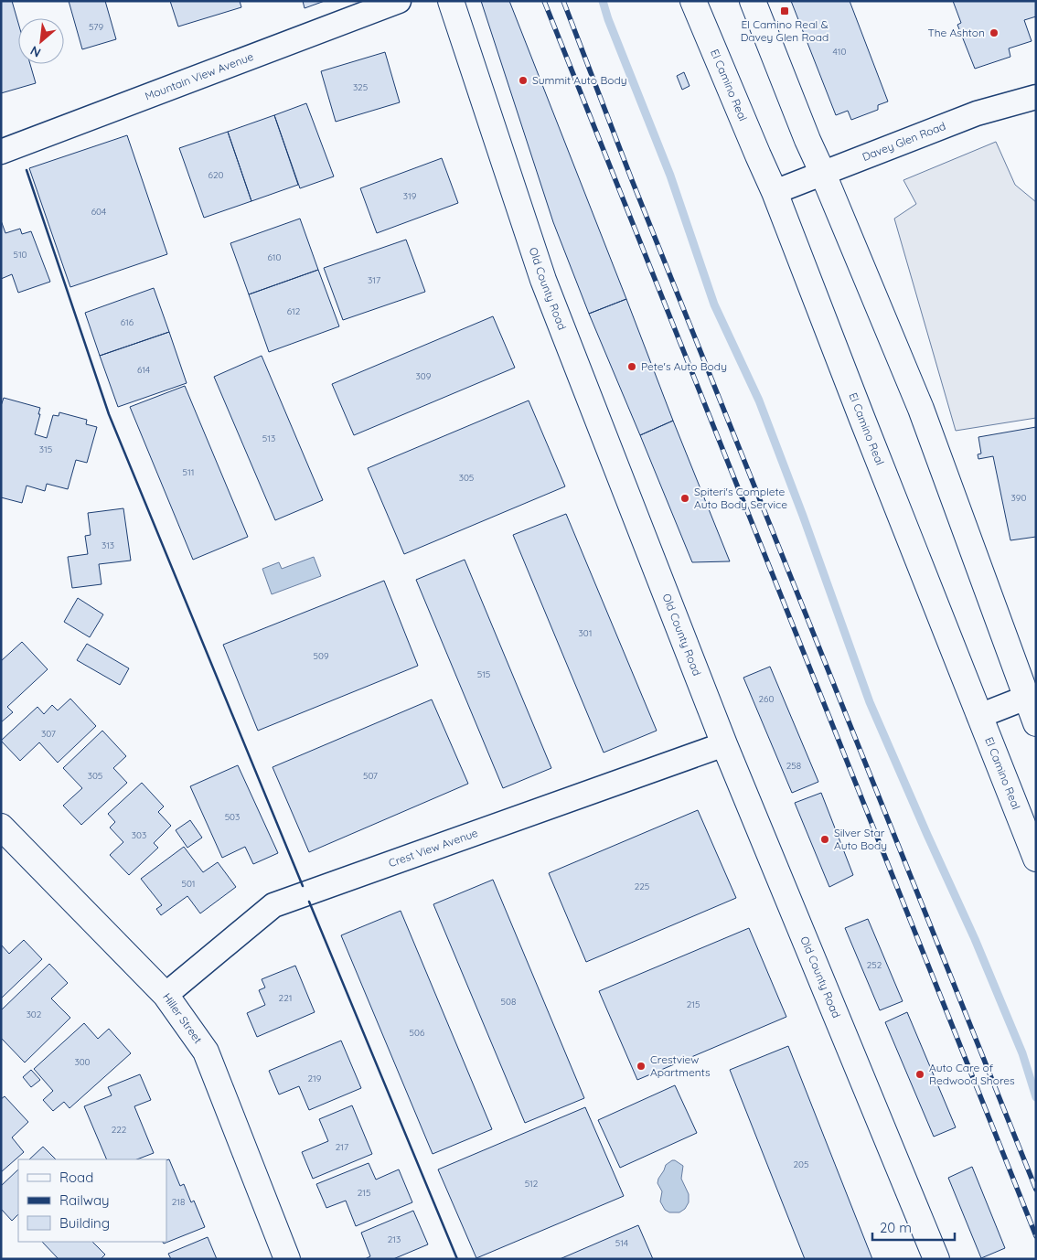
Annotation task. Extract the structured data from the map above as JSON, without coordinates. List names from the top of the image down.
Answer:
{
  "streets": {
    "street": [
      "Mountain View Avenue",
      "El Camino Real",
      "Davey Glen Road",
      "Old County Road",
      "Crest View Avenue",
      "Hiller Street"
    ]
  },
  "crossings": [
    ["El Camino Real", "Davey Glen Road"],
    ["Old County Road", "Crest View Avenue"],
    ["Crest View Avenue", "Hiller Street"]
  ],
  "places": {
    "transit": ["El Camino Real & Davey Glen Road"],
    "other": [
      "The Ashton",
      "Summit Auto Body",
      "Pete's Auto Body",
      "Spiteri's Complete Auto Body Service",
      "Silver Star Auto Body",
      "Crestview Apartments",
      "Auto Care of Redwood Shores"
    ]
  },
  "house_numbers": [
    "579",
    "410",
    "325",
    "620",
    "319",
    "604",
    "510",
    "610",
    "317",
    "612",
    "616",
    "614",
    "309",
    "513",
    "315",
    "511",
    "305",
    "390",
    "313",
    "301",
    "509",
    "515",
    "260",
    "307",
    "258",
    "305",
    "507",
    "503",
    "303",
    "501",
    "225",
    "252",
    "221",
    "508",
    "215",
    "302",
    "506",
    "300",
    "219",
    "222",
    "217",
    "205",
    "512",
    "215",
    "218",
    "213",
    "514"
  ],
  "legend": ["Road", "Railway", "Building"],
  "scale_bar": "20 m",
  "north": "bottom left"
}
